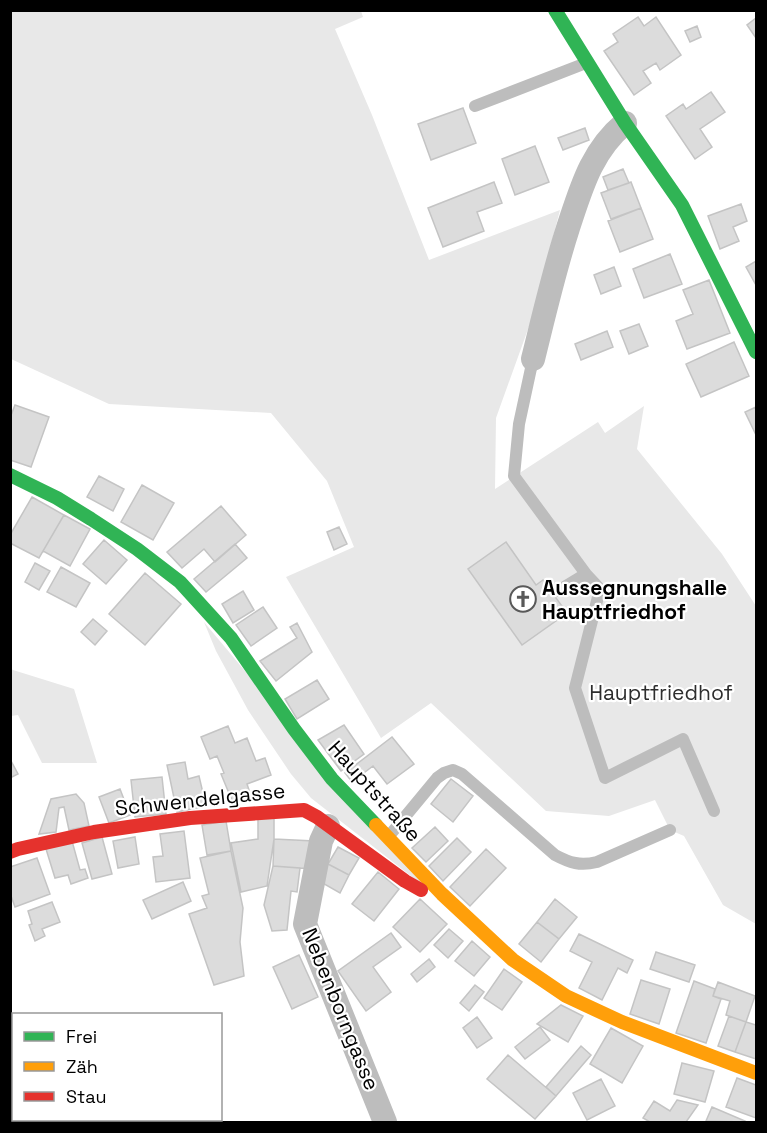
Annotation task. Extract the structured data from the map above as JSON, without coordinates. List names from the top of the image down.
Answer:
{
  "streets": {
    "street": ["Hauptstraße", "Schwendelgasse", "Nebenborngasse"]
  },
  "crossings": [
    ["Hauptstraße", "Schwendelgasse"],
    ["Schwendelgasse", "Nebenborngasse"]
  ],
  "parks": ["Hauptfriedhof"],
  "places": {
    "church": ["Aussegnungshalle Hauptfriedhof"]
  },
  "legend": ["Frei", "Zäh", "Stau"]
}
